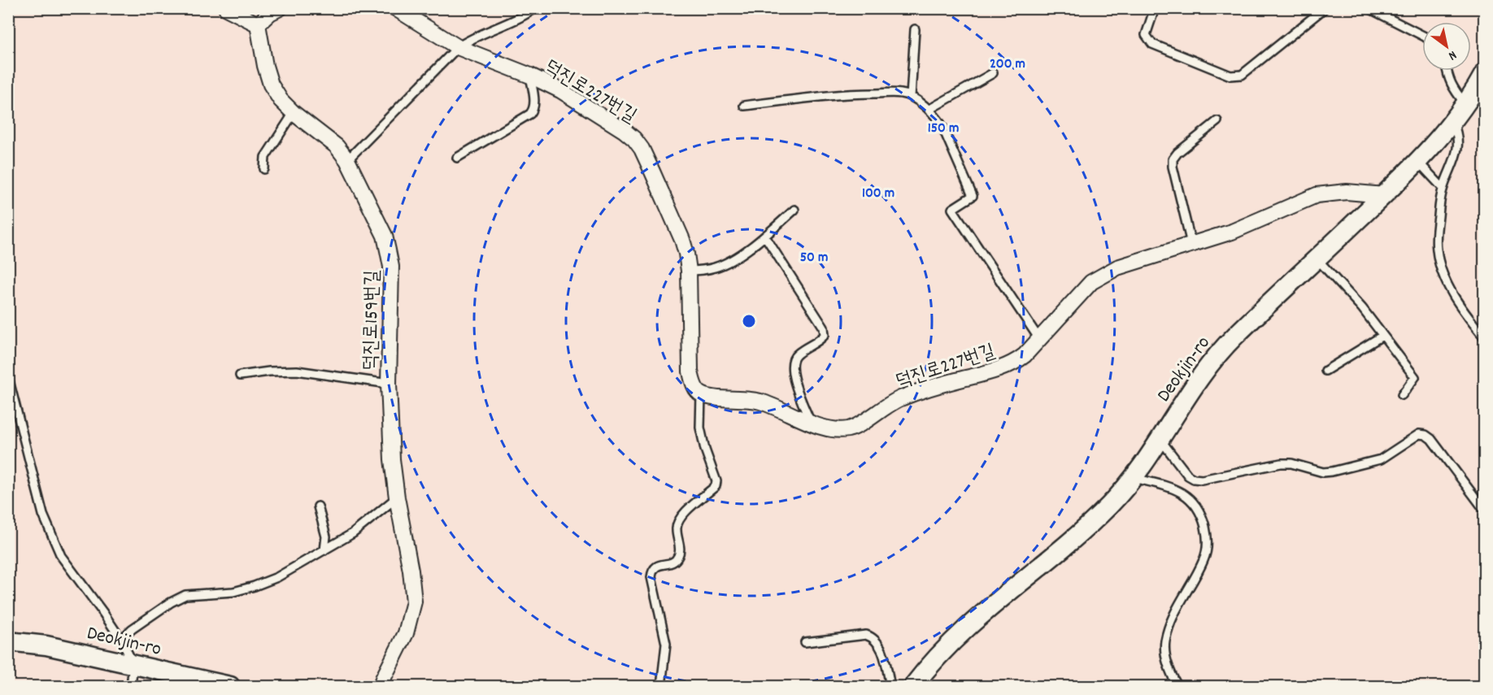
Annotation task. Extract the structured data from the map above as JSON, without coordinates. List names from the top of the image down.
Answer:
{
  "streets": {
    "street": ["덕진로227번길", "덕진로159번길", "Deokjin-ro"]
  },
  "crossings": [
    ["덕진로227번길", "Deokjin-ro"]
  ],
  "north": "bottom right",
  "rings": [
    "200 m",
    "150 m",
    "100 m",
    "50 m"
  ]
}
